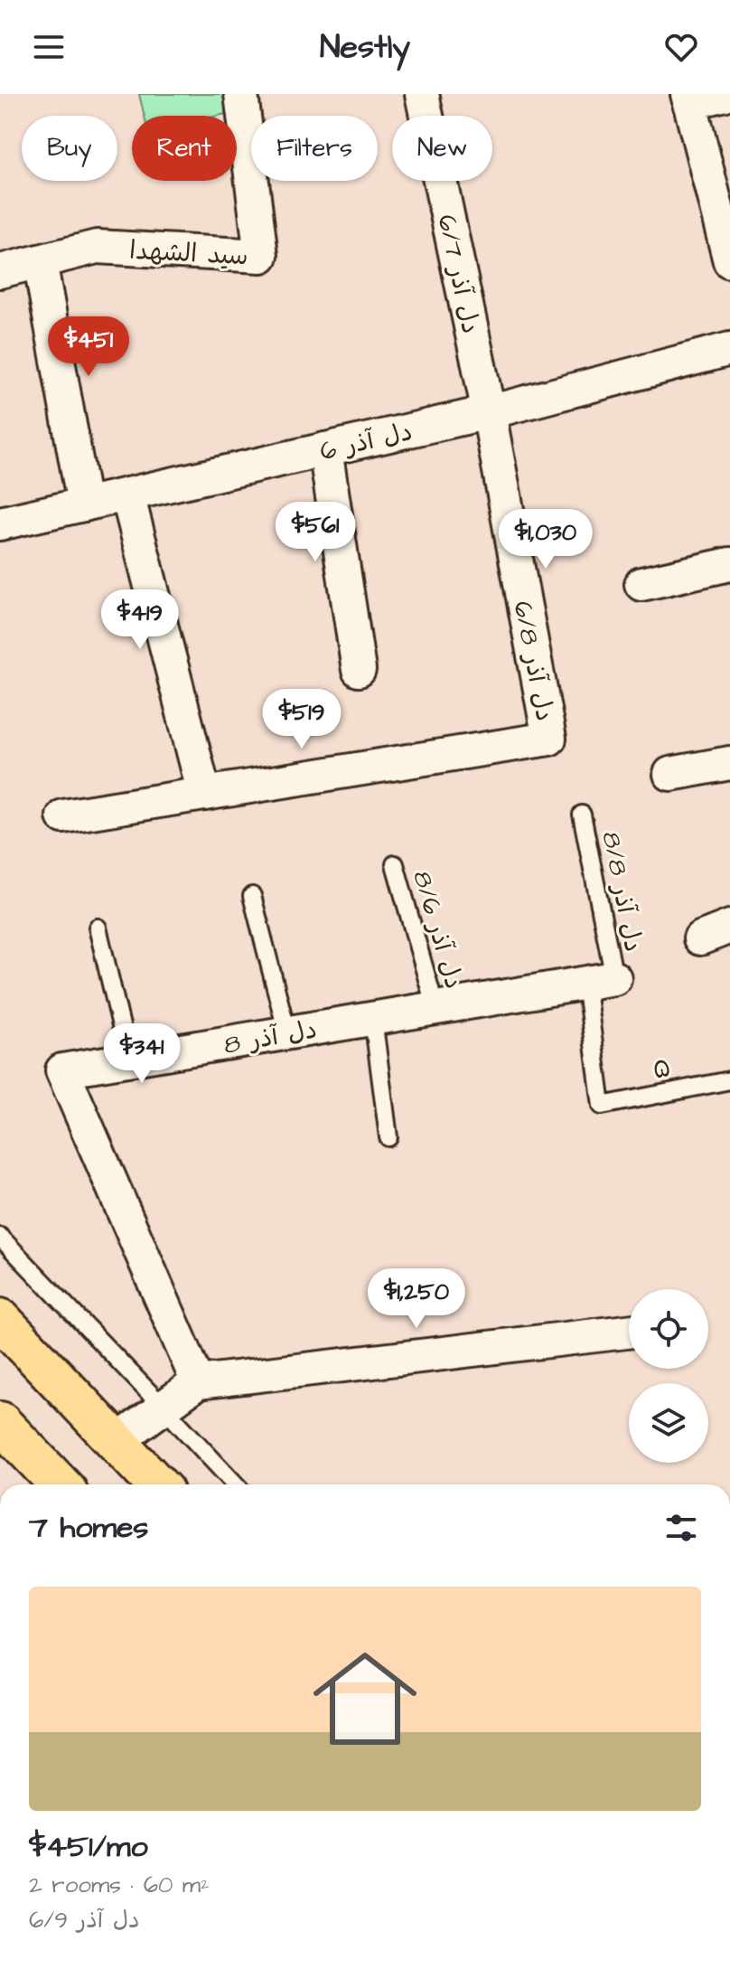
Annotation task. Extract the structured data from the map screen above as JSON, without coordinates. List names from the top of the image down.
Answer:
{
  "streets": {
    "street": [
      "سید الشهدا",
      "دل آذر 6/7",
      "دل آذر 6",
      "دل آذر 6/8",
      "دل آذر 8"
    ],
    "lane": ["دل آذر 8/8", "دل آذر 8/6", "۵"]
  },
  "crossings": [
    ["دل آذر 6/7", "دل آذر 6"],
    ["دل آذر 6/7", "دل آذر 6/8"],
    ["دل آذر 6", "دل آذر 6/8"],
    ["دل آذر 8/8", "دل آذر 8"],
    ["دل آذر 8/8", "۵"],
    ["دل آذر 8/6", "دل آذر 8"]
  ],
  "page": {
    "header": "Nestly",
    "chip": [
      "Buy",
      "Rent",
      "Filters",
      "New"
    ],
    "price": [
      "$451",
      "$561",
      "$1,030",
      "$419",
      "$519",
      "$341",
      "$1,250"
    ],
    "heading": "7 homes",
    "list": [
      {
        "name": "$451/mo",
        "note": "2 rooms · 60 m² · دل آذر 6/9"
      }
    ]
  }
}
